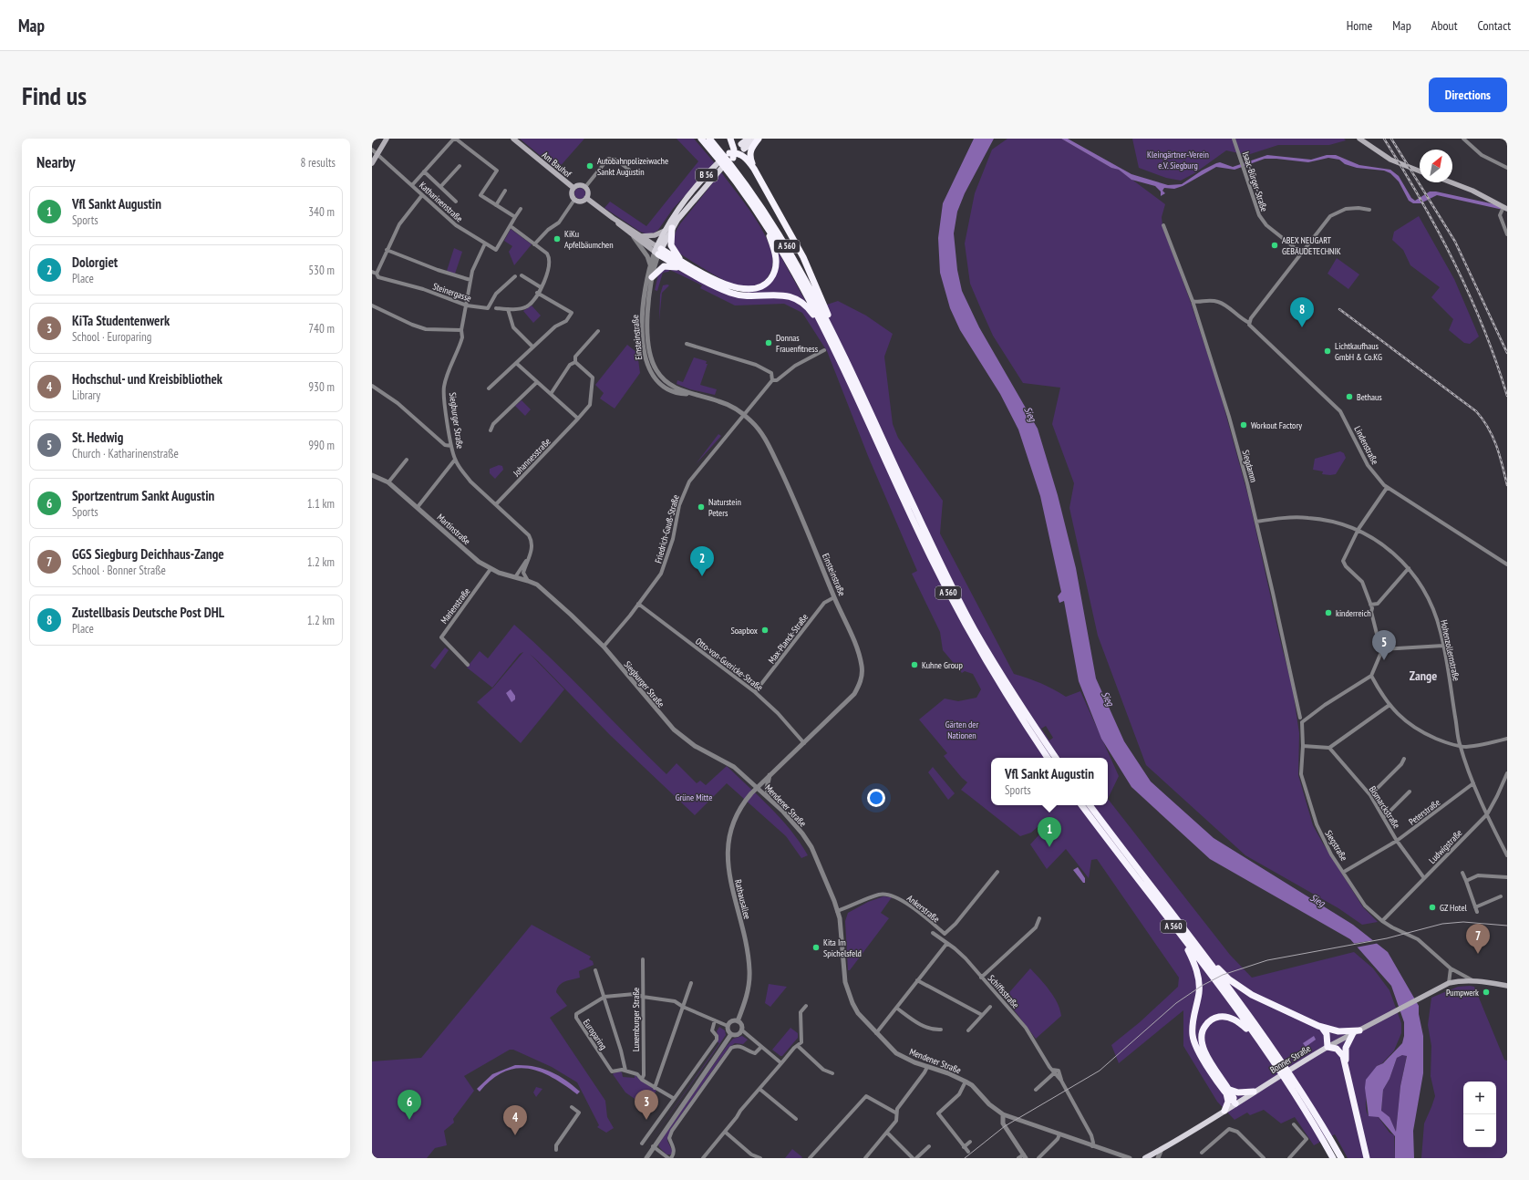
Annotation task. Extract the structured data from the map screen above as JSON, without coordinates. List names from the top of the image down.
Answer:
{
  "streets": {
    "highway": ["B 56", "A 560"],
    "main road": ["Am Bauhof", "Bonner Straße"],
    "street": [
      "Isaac-Bürger-Straße",
      "Katharinenstraße",
      "Steinergasse",
      "Einsteinstraße",
      "Siegburger Straße",
      "Lindenstraße",
      "Johannesstraße",
      "Siegdamm",
      "Martinstraße",
      "Friedrich-Gauß-Straße",
      "Marienstraße",
      "Max-Planck-Straße",
      "Hohenzollernstraße",
      "Otto-von-Guericke-Straße",
      "Mendener Straße",
      "Bismarckstraße",
      "Peterstraße",
      "Siegstraße",
      "Ludwigstraße",
      "Rathausallee",
      "Ankerstraße",
      "Schiffsstraße",
      "Luxemburger Straße",
      "Europaring"
    ]
  },
  "crossings": [
    ["B 56", "Einsteinstraße"],
    ["Katharinenstraße", "Siegburger Straße"],
    ["Steinergasse", "Siegburger Straße"],
    ["Einsteinstraße", "Siegburger Straße"],
    ["Einsteinstraße", "Friedrich-Gauß-Straße"],
    ["Einsteinstraße", "Max-Planck-Straße"],
    ["Einsteinstraße", "Otto-von-Guericke-Straße"],
    ["Einsteinstraße", "Mendener Straße"],
    ["Einsteinstraße", "Rathausallee"],
    ["Siegburger Straße", "Johannesstraße"],
    ["Siegburger Straße", "Martinstraße"],
    ["Siegburger Straße", "Friedrich-Gauß-Straße"],
    ["Siegburger Straße", "Mendener Straße"],
    ["Siegburger Straße", "Rathausallee"],
    ["Lindenstraße", "Siegdamm"],
    ["Siegdamm", "Hohenzollernstraße"],
    ["Siegdamm", "Siegstraße"],
    ["Martinstraße", "Marienstraße"],
    ["Friedrich-Gauß-Straße", "Otto-von-Guericke-Straße"],
    ["Max-Planck-Straße", "Otto-von-Guericke-Straße"],
    ["Hohenzollernstraße", "Peterstraße"],
    ["Hohenzollernstraße", "Ludwigstraße"],
    ["Mendener Straße", "Rathausallee"],
    ["Mendener Straße", "Ankerstraße"],
    ["Mendener Straße", "Schiffsstraße"],
    ["Bismarckstraße", "Peterstraße"],
    ["Bismarckstraße", "Ludwigstraße"],
    ["Peterstraße", "Siegstraße"],
    ["Siegstraße", "Ludwigstraße"],
    ["Rathausallee", "Europaring"],
    ["Luxemburger Straße", "Europaring"]
  ],
  "districts": ["Zange"],
  "water": ["Sieg"],
  "parks": ["Kleingärtner-Verein e.V. Siegburg", "Gärten der Nationen", "Grüne Mitte"],
  "places": [
    "Autobahnpolizeiwache Sankt Augustin",
    "KiKu Apfelbäumchen",
    "ABEX NEUGART GEBÄUDETECHNIK",
    "Donnas Frauenfitness",
    "Lichtkaufhaus GmbH & Co.KG",
    "Bethaus",
    "Workout Factory",
    "Naturstein Peters",
    "kinderreich",
    "Soapbox",
    "Kuhne Group",
    "GZ Hotel",
    "Kita Im Spichelsfeld",
    "Pumpwerk"
  ],
  "north": "top right",
  "page": {
    "header": "Map",
    "nav": [
      "Home",
      "Map",
      "About",
      "Contact"
    ],
    "buttons": "Directions",
    "title": "Find us",
    "heading": ["Nearby", "8 results"],
    "list": [
      {
        "mark": "1",
        "name": "Vfl Sankt Augustin",
        "note": "Sports",
        "value": "340 m"
      },
      {
        "mark": "2",
        "name": "Dolorgiet",
        "note": "Place",
        "value": "530 m"
      },
      {
        "mark": "3",
        "name": "KiTa Studentenwerk",
        "note": "School · Europaring",
        "value": "740 m"
      },
      {
        "mark": "4",
        "name": "Hochschul- und Kreisbibliothek",
        "note": "Library",
        "value": "930 m"
      },
      {
        "mark": "5",
        "name": "St. Hedwig",
        "note": "Church · Katharinenstraße",
        "value": "990 m"
      },
      {
        "mark": "6",
        "name": "Sportzentrum Sankt Augustin",
        "note": "Sports",
        "value": "1.1 km"
      },
      {
        "mark": "7",
        "name": "GGS Siegburg Deichhaus-Zange",
        "note": "School · Bonner Straße",
        "value": "1.2 km"
      },
      {
        "mark": "8",
        "name": "Zustellbasis Deutsche Post DHL",
        "note": "Place",
        "value": "1.2 km"
      }
    ],
    "pins": [
      "8",
      "2",
      "5",
      "1",
      "7",
      "3",
      "6",
      "4"
    ],
    "popup": ["Vfl Sankt Augustin", "Sports"],
    "map_buttons": ["+", "−"]
  }
}
